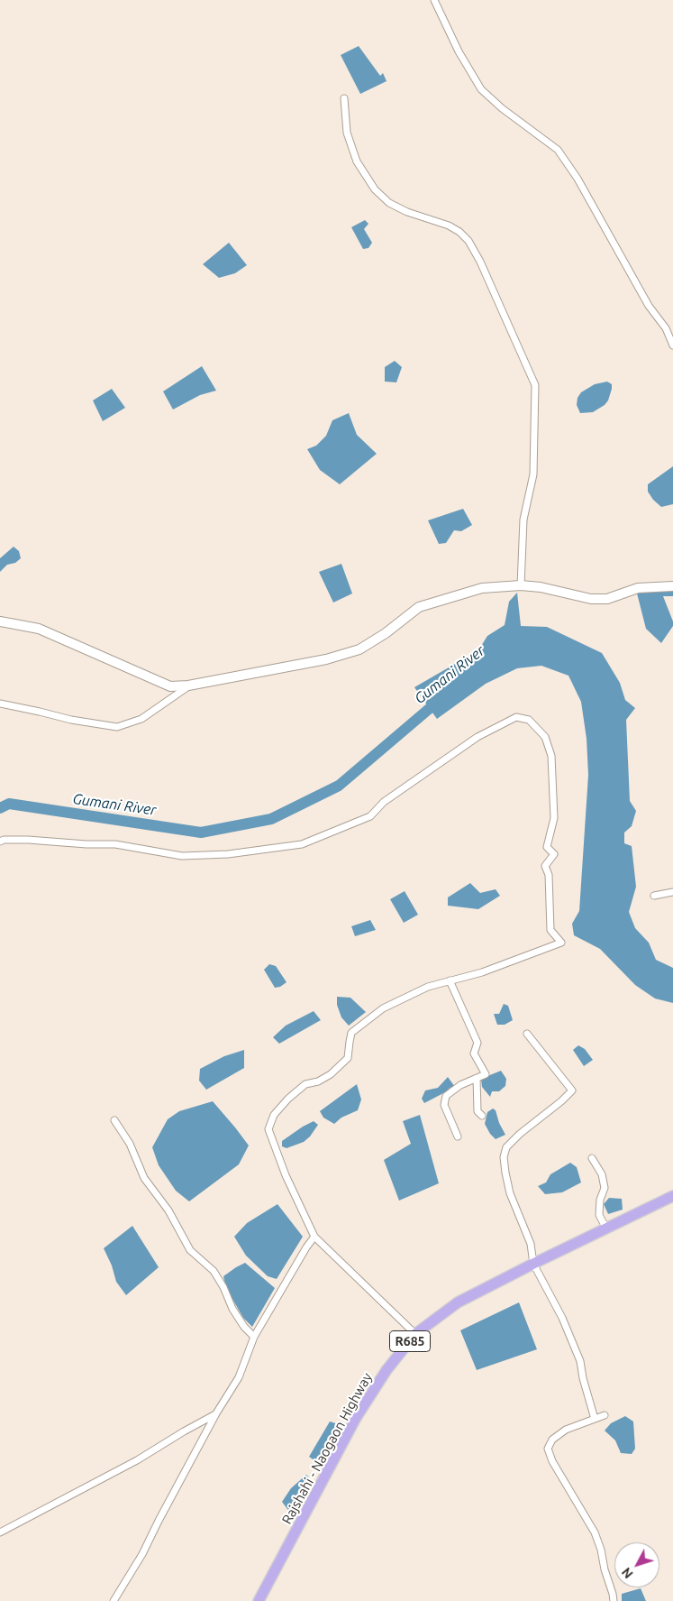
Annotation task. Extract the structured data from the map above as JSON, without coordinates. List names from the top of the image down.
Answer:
{
  "streets": {
    "main road": ["R685", "Rajshahi - Naogaon Highway"]
  },
  "water": ["Gumani River"],
  "north": "bottom left"
}
